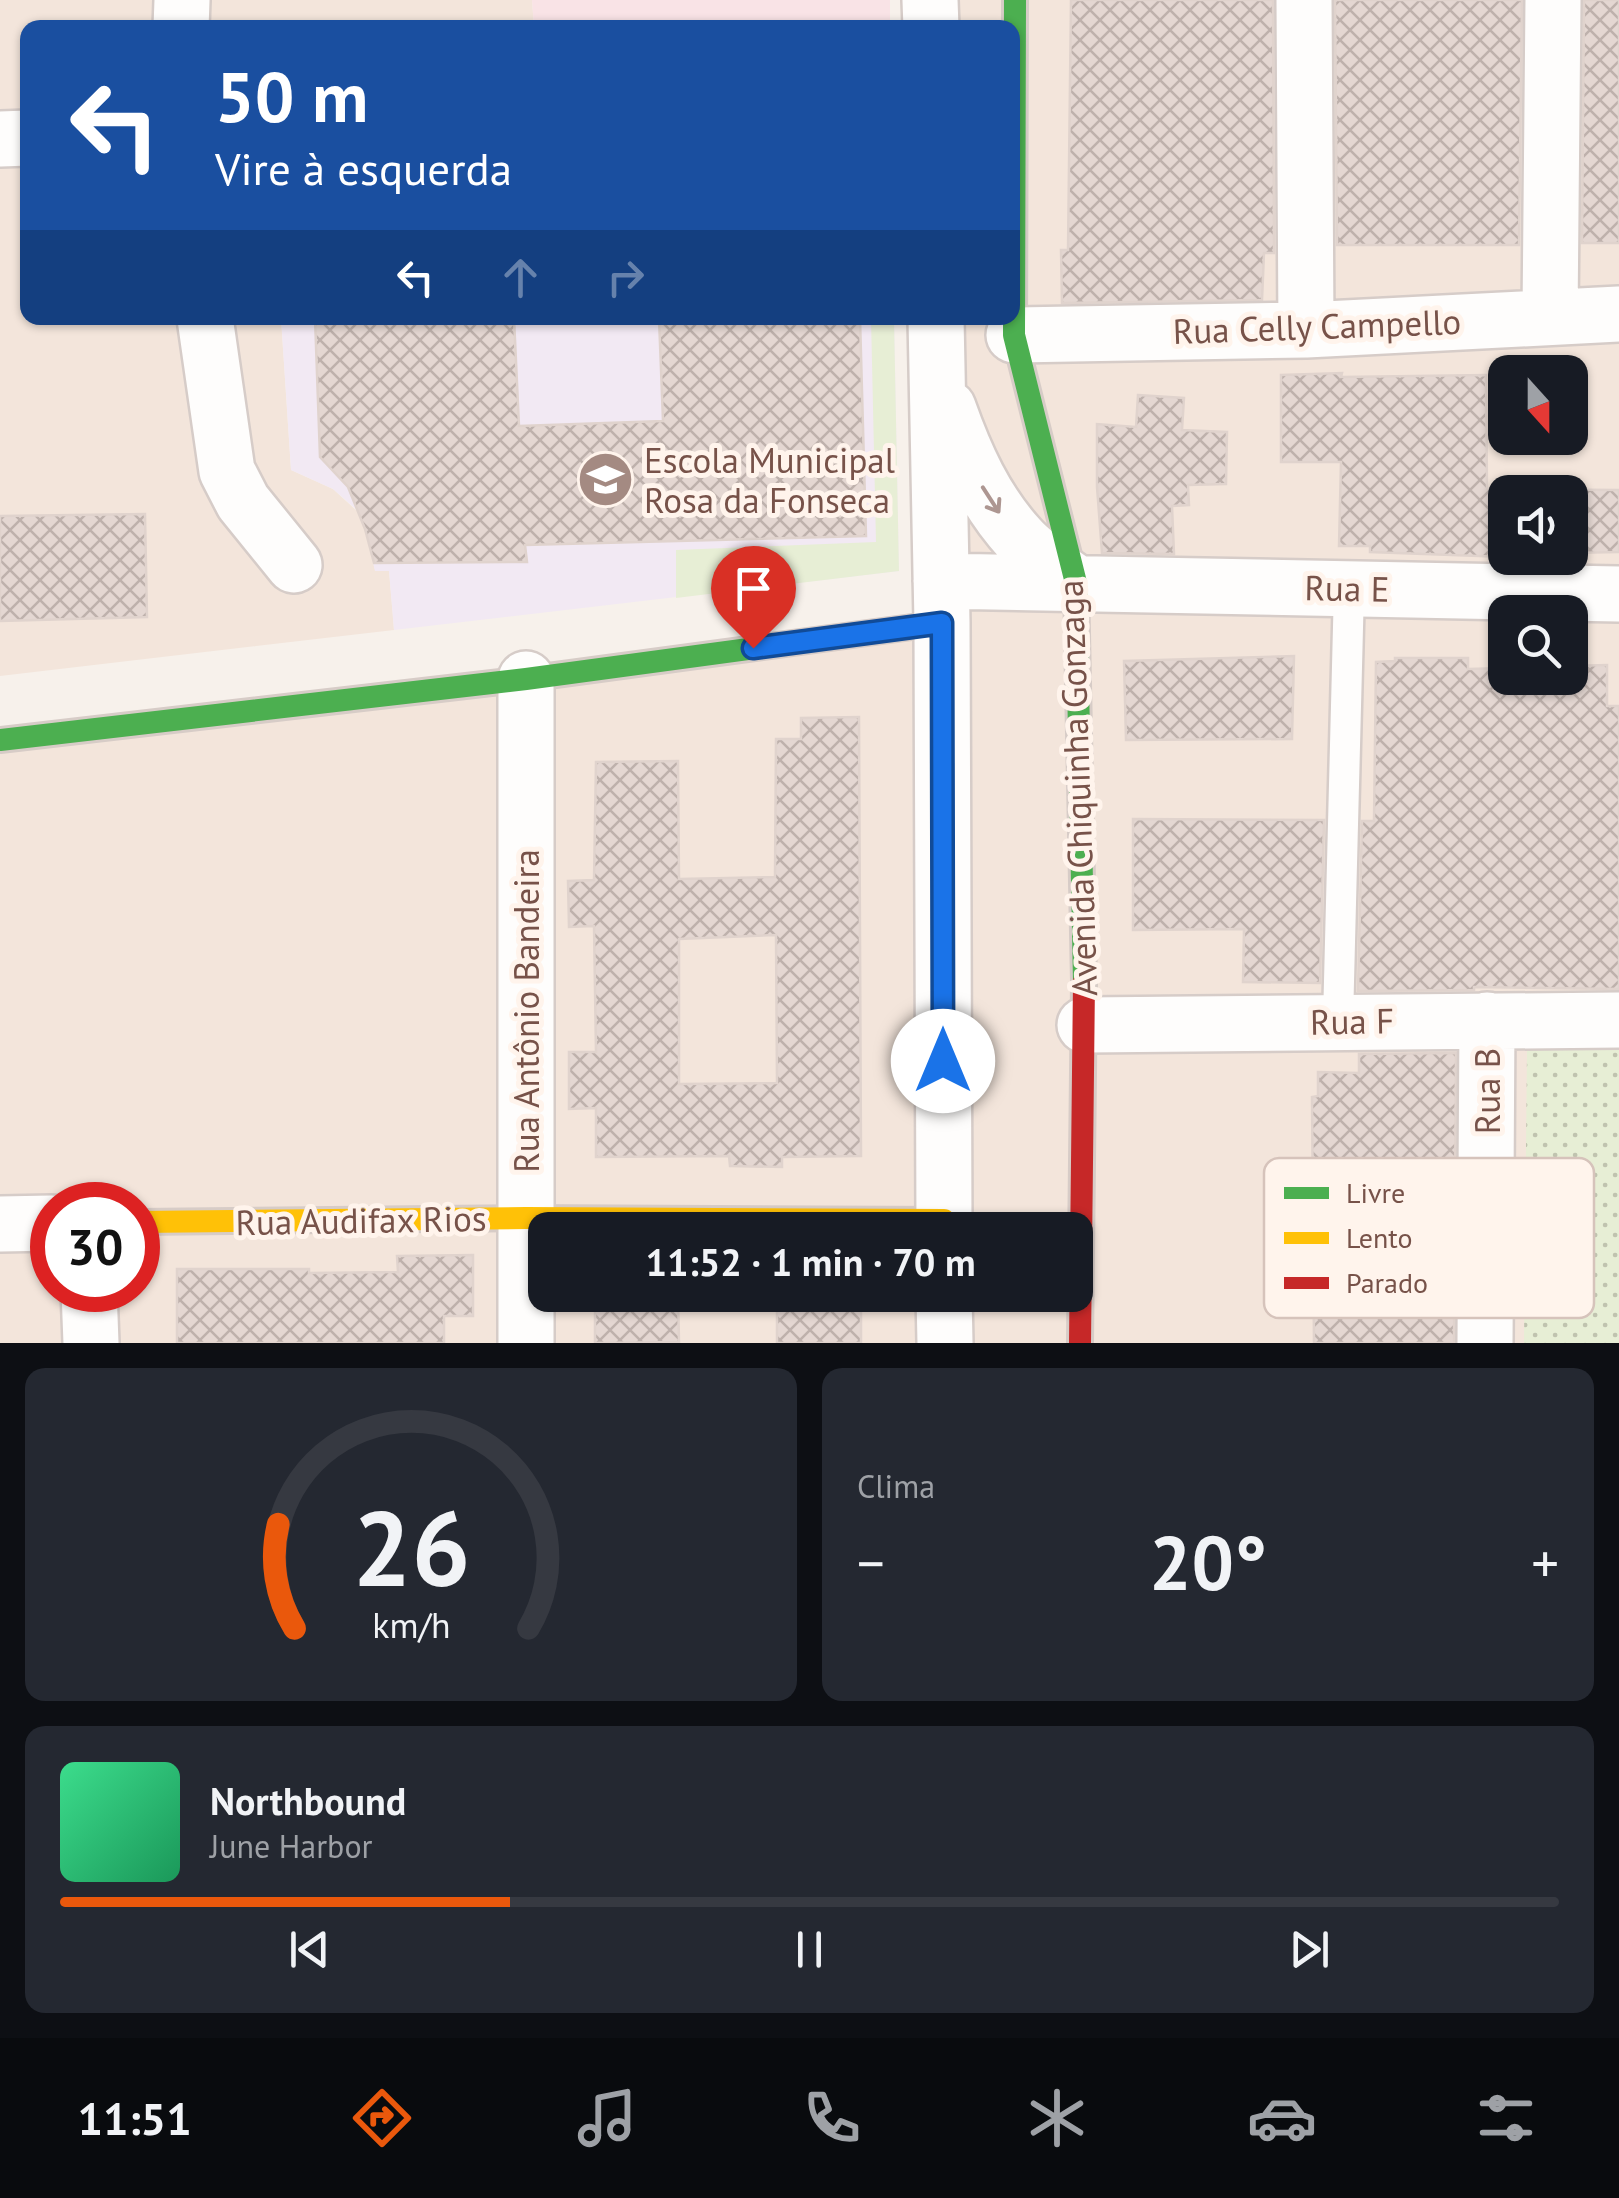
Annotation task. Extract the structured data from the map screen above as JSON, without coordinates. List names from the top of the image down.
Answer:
{
  "streets": {
    "street": [
      "Rua Celly Campello",
      "Rua E",
      "Avenida Chiquinha Gonzaga",
      "Rua Antônio Bandeira",
      "Rua F",
      "Rua B",
      "Rua Audifax Rios"
    ]
  },
  "crossings": [
    ["Rua Celly Campello", "Avenida Chiquinha Gonzaga"],
    ["Rua E", "Avenida Chiquinha Gonzaga"],
    ["Avenida Chiquinha Gonzaga", "Rua F"],
    ["Rua Antônio Bandeira", "Rua Audifax Rios"],
    ["Rua F", "Rua B"]
  ],
  "places": {
    "school or university": ["Escola Municipal Rosa da Fonseca"]
  },
  "legend": ["Livre", "Lento", "Parado"],
  "north": "bottom",
  "page": {
    "turn": ["50 m", "Vire à esquerda"],
    "limit": "30",
    "trip": "11:52 · 1 min · 70 m",
    "tile": "Clima",
    "heat": ["−", "20°", "+"],
    "song": ["Northbound", "June Harbor"],
    "tabs": "11:51",
    "gauge": ["26", "km/h"]
  }
}
